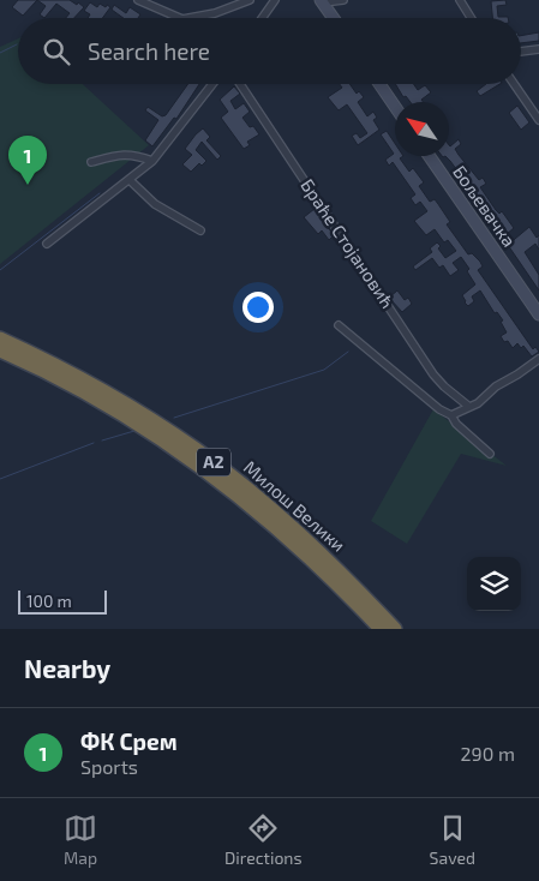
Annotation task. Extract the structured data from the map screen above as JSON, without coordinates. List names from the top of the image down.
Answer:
{
  "streets": {
    "highway": ["A2", "Милош Велики"],
    "main road": ["Бољевачка"],
    "street": ["Браће Стојановић"]
  },
  "scale_bar": "100 m",
  "north": "top left",
  "page": {
    "search": "Search here",
    "pins": "1",
    "scale": "100 m",
    "heading": "Nearby",
    "list": [
      {
        "mark": "1",
        "name": "ФК Срем",
        "note": "Sports",
        "value": "290 m"
      }
    ],
    "nav": ["Map", "Directions", "Saved"]
  }
}
